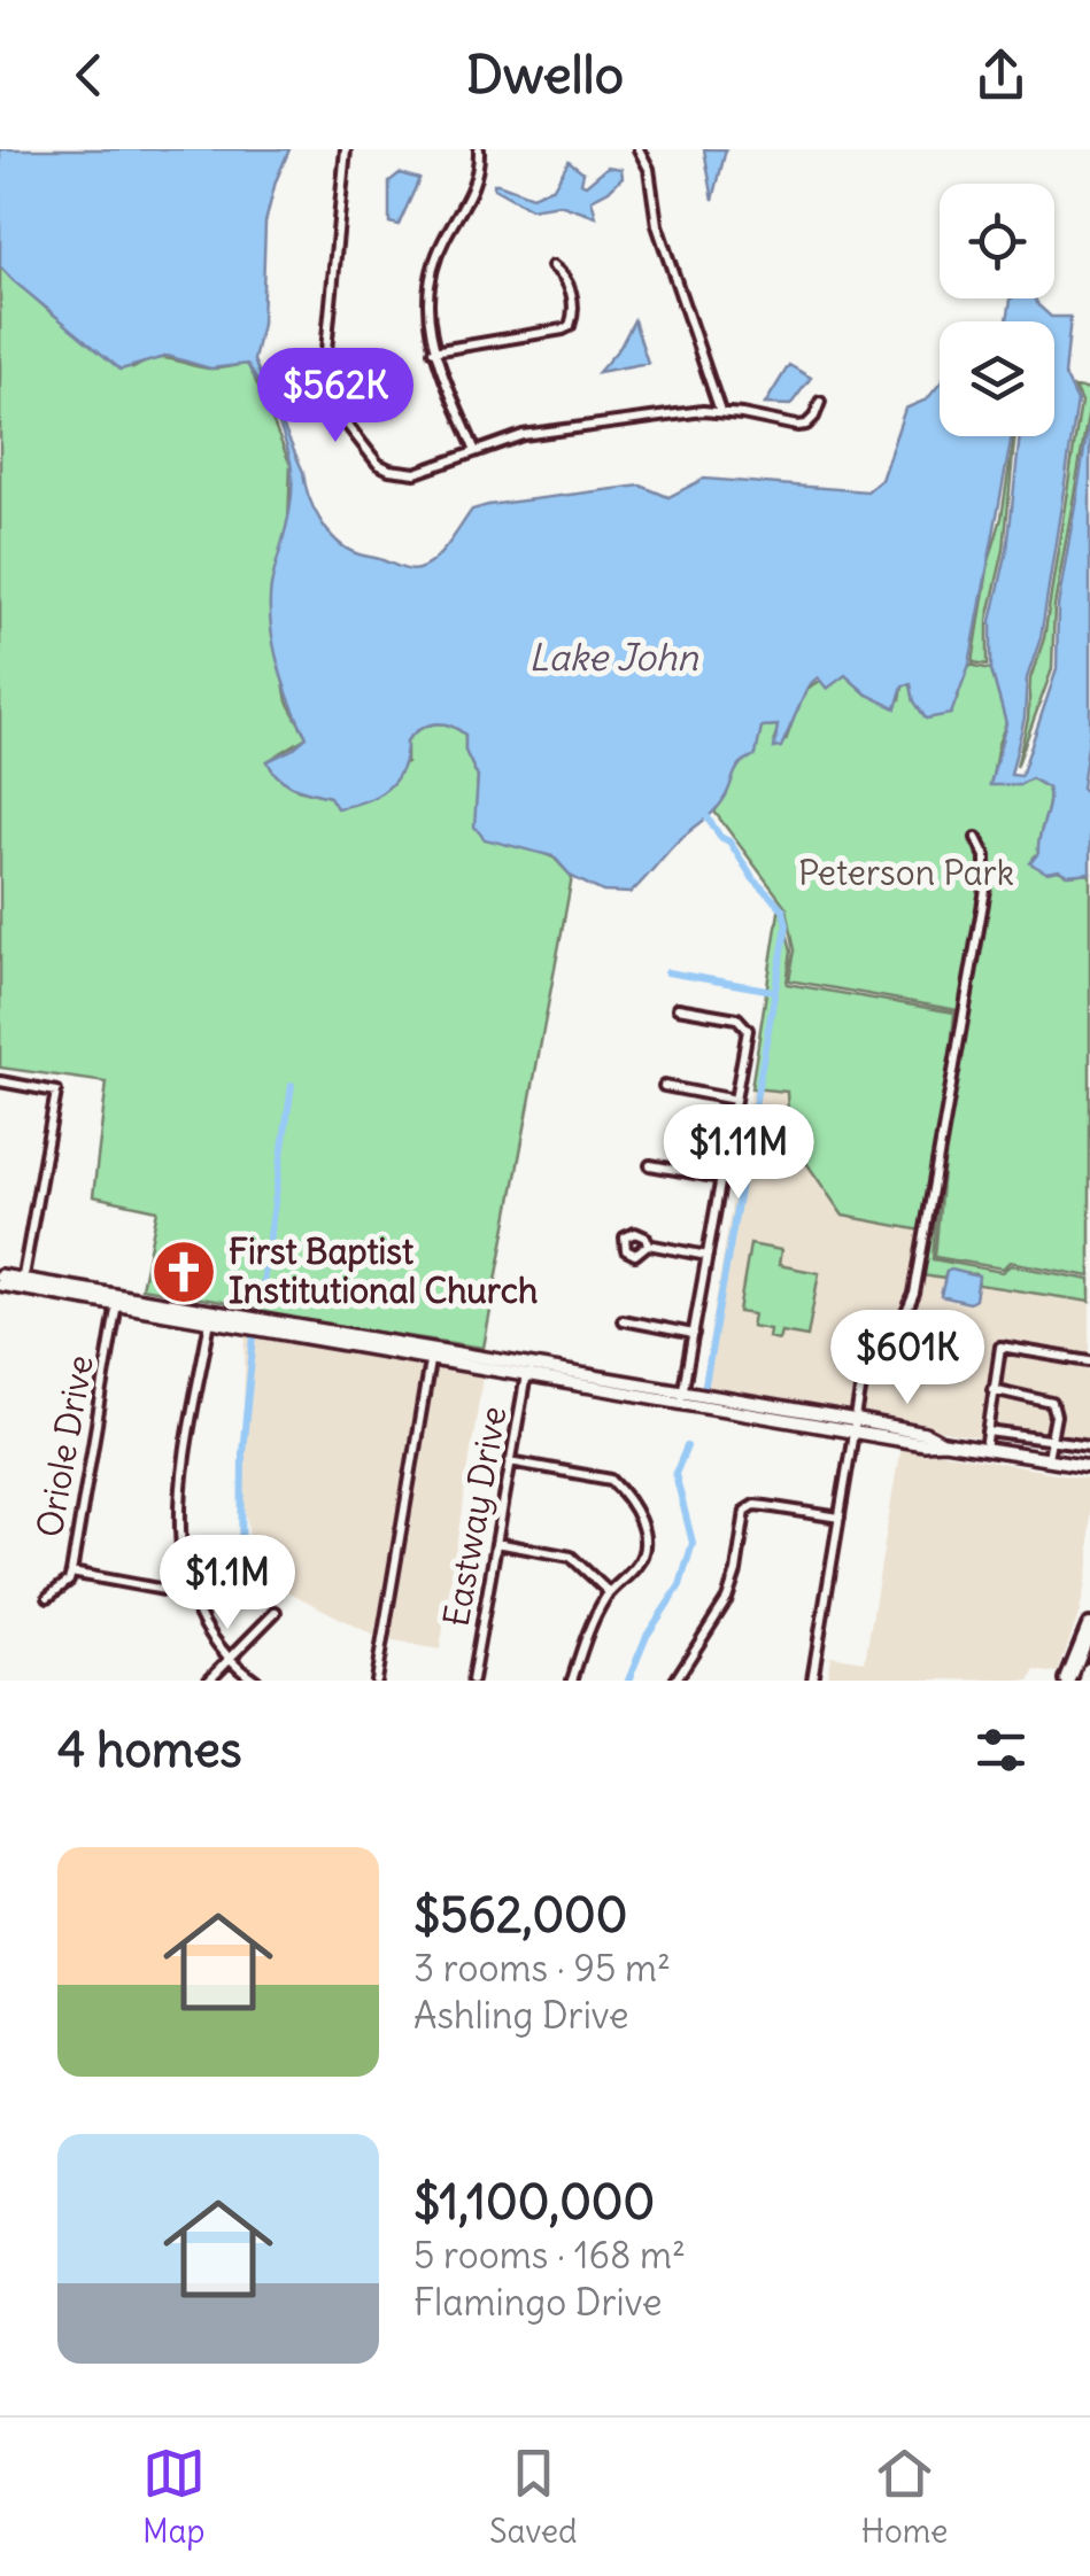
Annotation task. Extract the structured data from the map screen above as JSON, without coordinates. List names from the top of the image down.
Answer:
{
  "streets": {
    "street": ["Oriole Drive", "Eastway Drive"]
  },
  "water": ["Lake John"],
  "parks": ["Peterson Park"],
  "places": {
    "church": ["First Baptist Institutional Church"]
  },
  "page": {
    "header": "Dwello",
    "price": [
      "$562K",
      "$1.11M",
      "$601K",
      "$1.1M"
    ],
    "heading": "4 homes",
    "list": [
      {
        "name": "$562,000",
        "note": "3 rooms · 95 m² · Ashling Drive"
      },
      {
        "name": "$1,100,000",
        "note": "5 rooms · 168 m² · Flamingo Drive"
      }
    ],
    "tabs": ["Map", "Saved", "Home"]
  }
}
